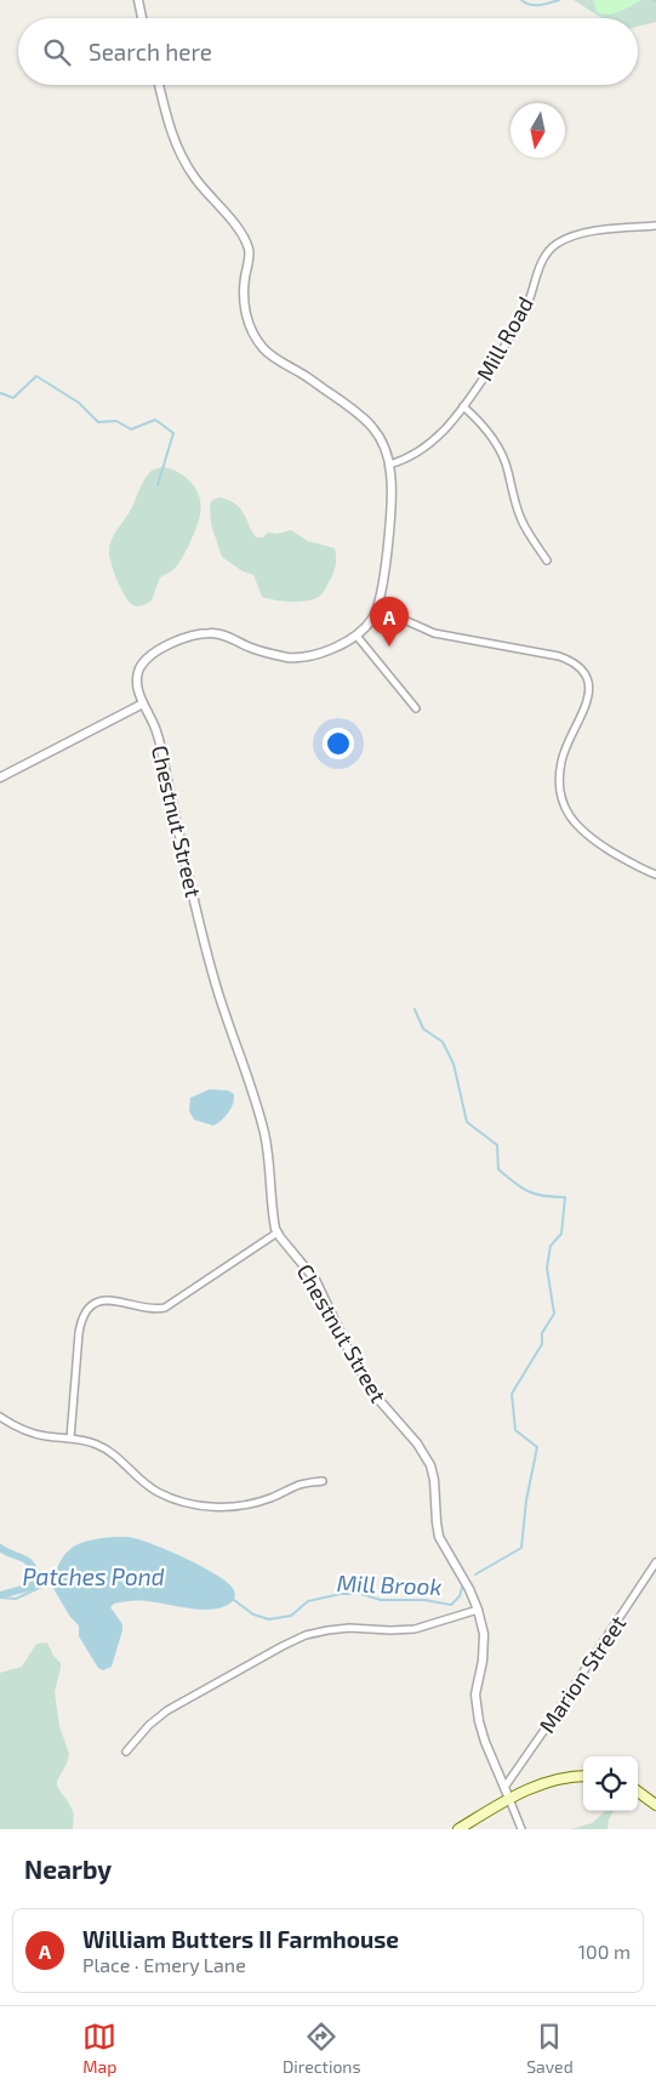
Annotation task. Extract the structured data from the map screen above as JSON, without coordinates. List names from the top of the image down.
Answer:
{
  "streets": {
    "street": ["Mill Road", "Chestnut Street", "Marion Street"]
  },
  "crossings": [
    ["Mill Road", "Chestnut Street"],
    ["Chestnut Street", "Marion Street"]
  ],
  "water": ["Patches Pond", "Mill Brook"],
  "north": "bottom",
  "page": {
    "search": "Search here",
    "pins": "A",
    "heading": "Nearby",
    "list": [
      {
        "mark": "A",
        "name": "William Butters II Farmhouse",
        "note": "Place · Emery Lane",
        "value": "100 m"
      }
    ],
    "nav": ["Map", "Directions", "Saved"]
  }
}
